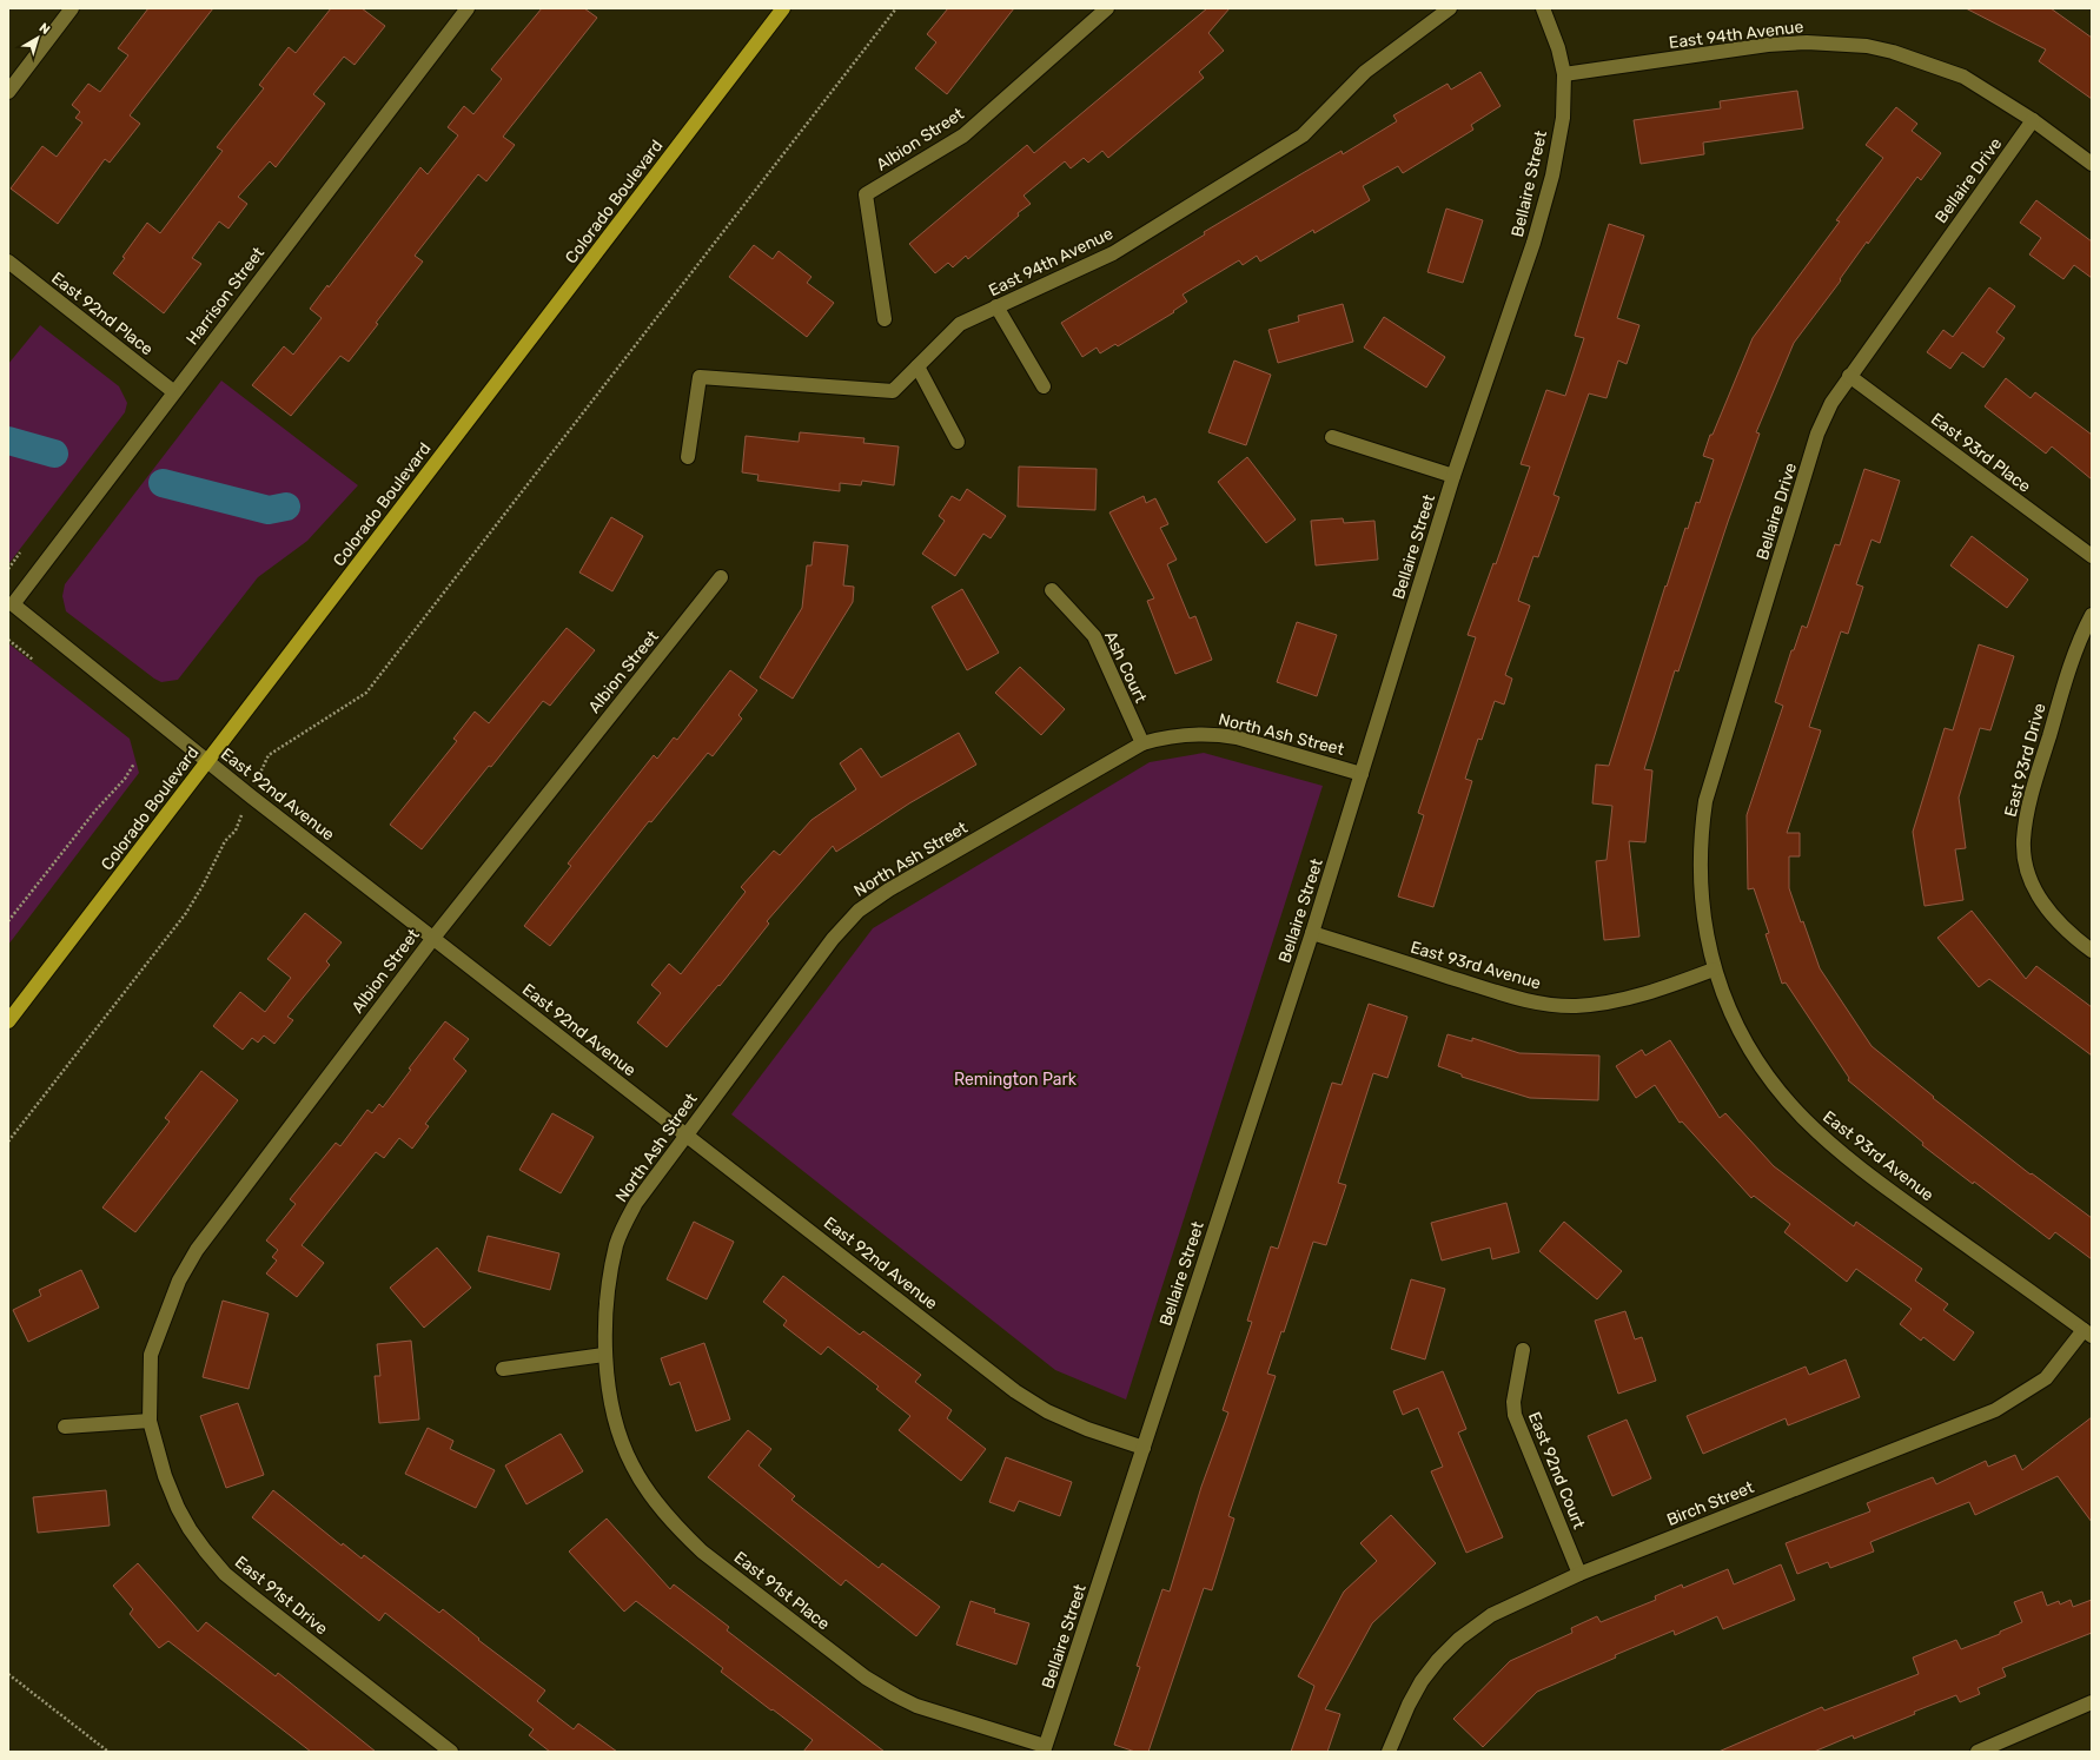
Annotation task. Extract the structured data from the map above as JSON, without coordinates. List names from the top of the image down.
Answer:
{
  "streets": {
    "main road": ["Colorado Boulevard"],
    "street": [
      "East 94th Avenue",
      "Albion Street",
      "Bellaire Drive",
      "Bellaire Street",
      "Harrison Street",
      "East 92nd Place",
      "East 93rd Place",
      "Ash Court",
      "North Ash Street",
      "East 93rd Drive",
      "East 92nd Avenue",
      "East 93rd Avenue",
      "East 92nd Court",
      "Birch Street",
      "East 91st Place",
      "East 91st Drive"
    ]
  },
  "crossings": [
    ["East 94th Avenue", "Bellaire Drive"],
    ["East 94th Avenue", "Bellaire Street"],
    ["Albion Street", "East 92nd Avenue"],
    ["Albion Street", "East 91st Drive"],
    ["Bellaire Drive", "East 93rd Place"],
    ["Bellaire Drive", "East 93rd Avenue"],
    ["Bellaire Street", "North Ash Street"],
    ["Bellaire Street", "East 92nd Avenue"],
    ["Bellaire Street", "East 93rd Avenue"],
    ["Bellaire Street", "East 91st Place"],
    ["Colorado Boulevard", "East 92nd Avenue"],
    ["Harrison Street", "East 92nd Place"],
    ["Harrison Street", "East 92nd Avenue"],
    ["Ash Court", "North Ash Street"],
    ["North Ash Street", "East 92nd Avenue"],
    ["North Ash Street", "East 91st Place"],
    ["East 93rd Avenue", "Birch Street"],
    ["East 92nd Court", "Birch Street"]
  ],
  "parks": ["Remington Park"],
  "north": "top right"
}
